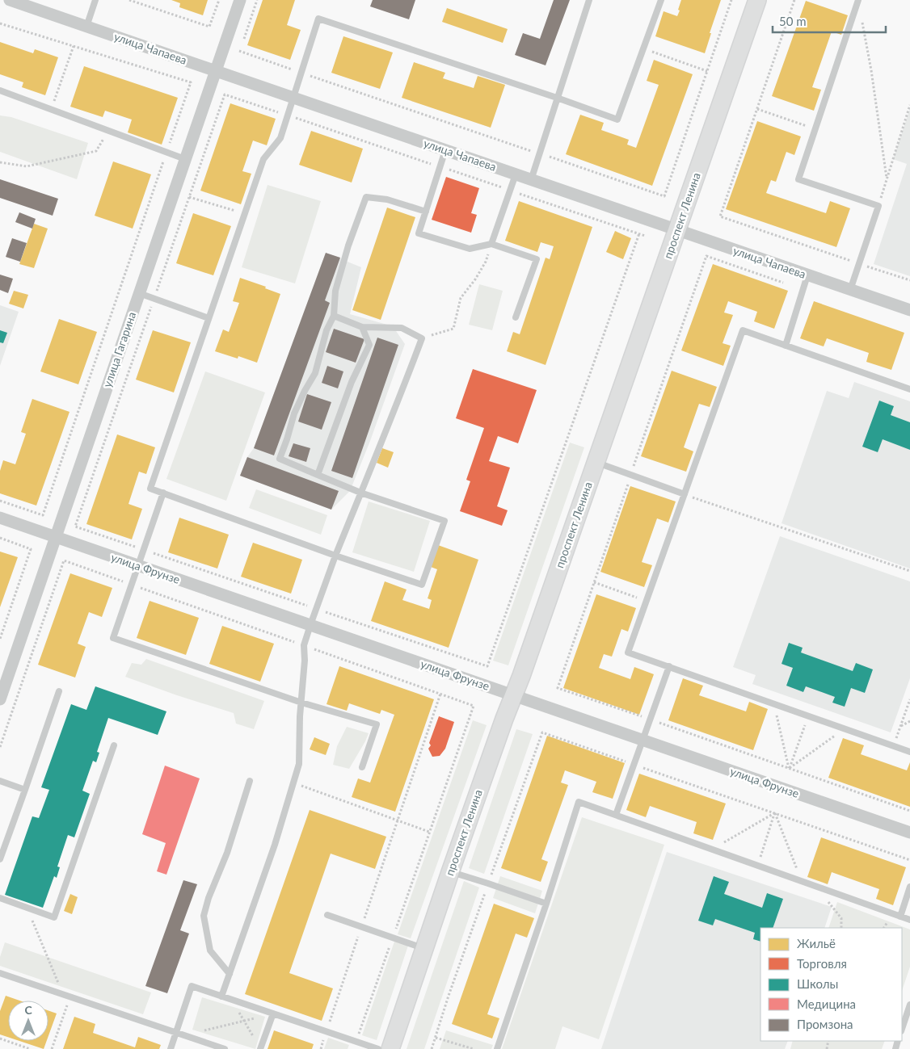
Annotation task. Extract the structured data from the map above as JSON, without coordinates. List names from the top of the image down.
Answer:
{
  "streets": {
    "street": [
      "улица Чапаева",
      "проспект Ленина",
      "улица Гагарина",
      "улица Фрунзе"
    ]
  },
  "crossings": [
    ["улица Чапаева", "проспект Ленина"],
    ["улица Чапаева", "улица Гагарина"],
    ["проспект Ленина", "улица Фрунзе"],
    ["улица Гагарина", "улица Фрунзе"]
  ],
  "legend": [
    "Жильё",
    "Торговля",
    "Школы",
    "Медицина",
    "Промзона"
  ],
  "scale_bar": "50 m",
  "north": "top"
}
